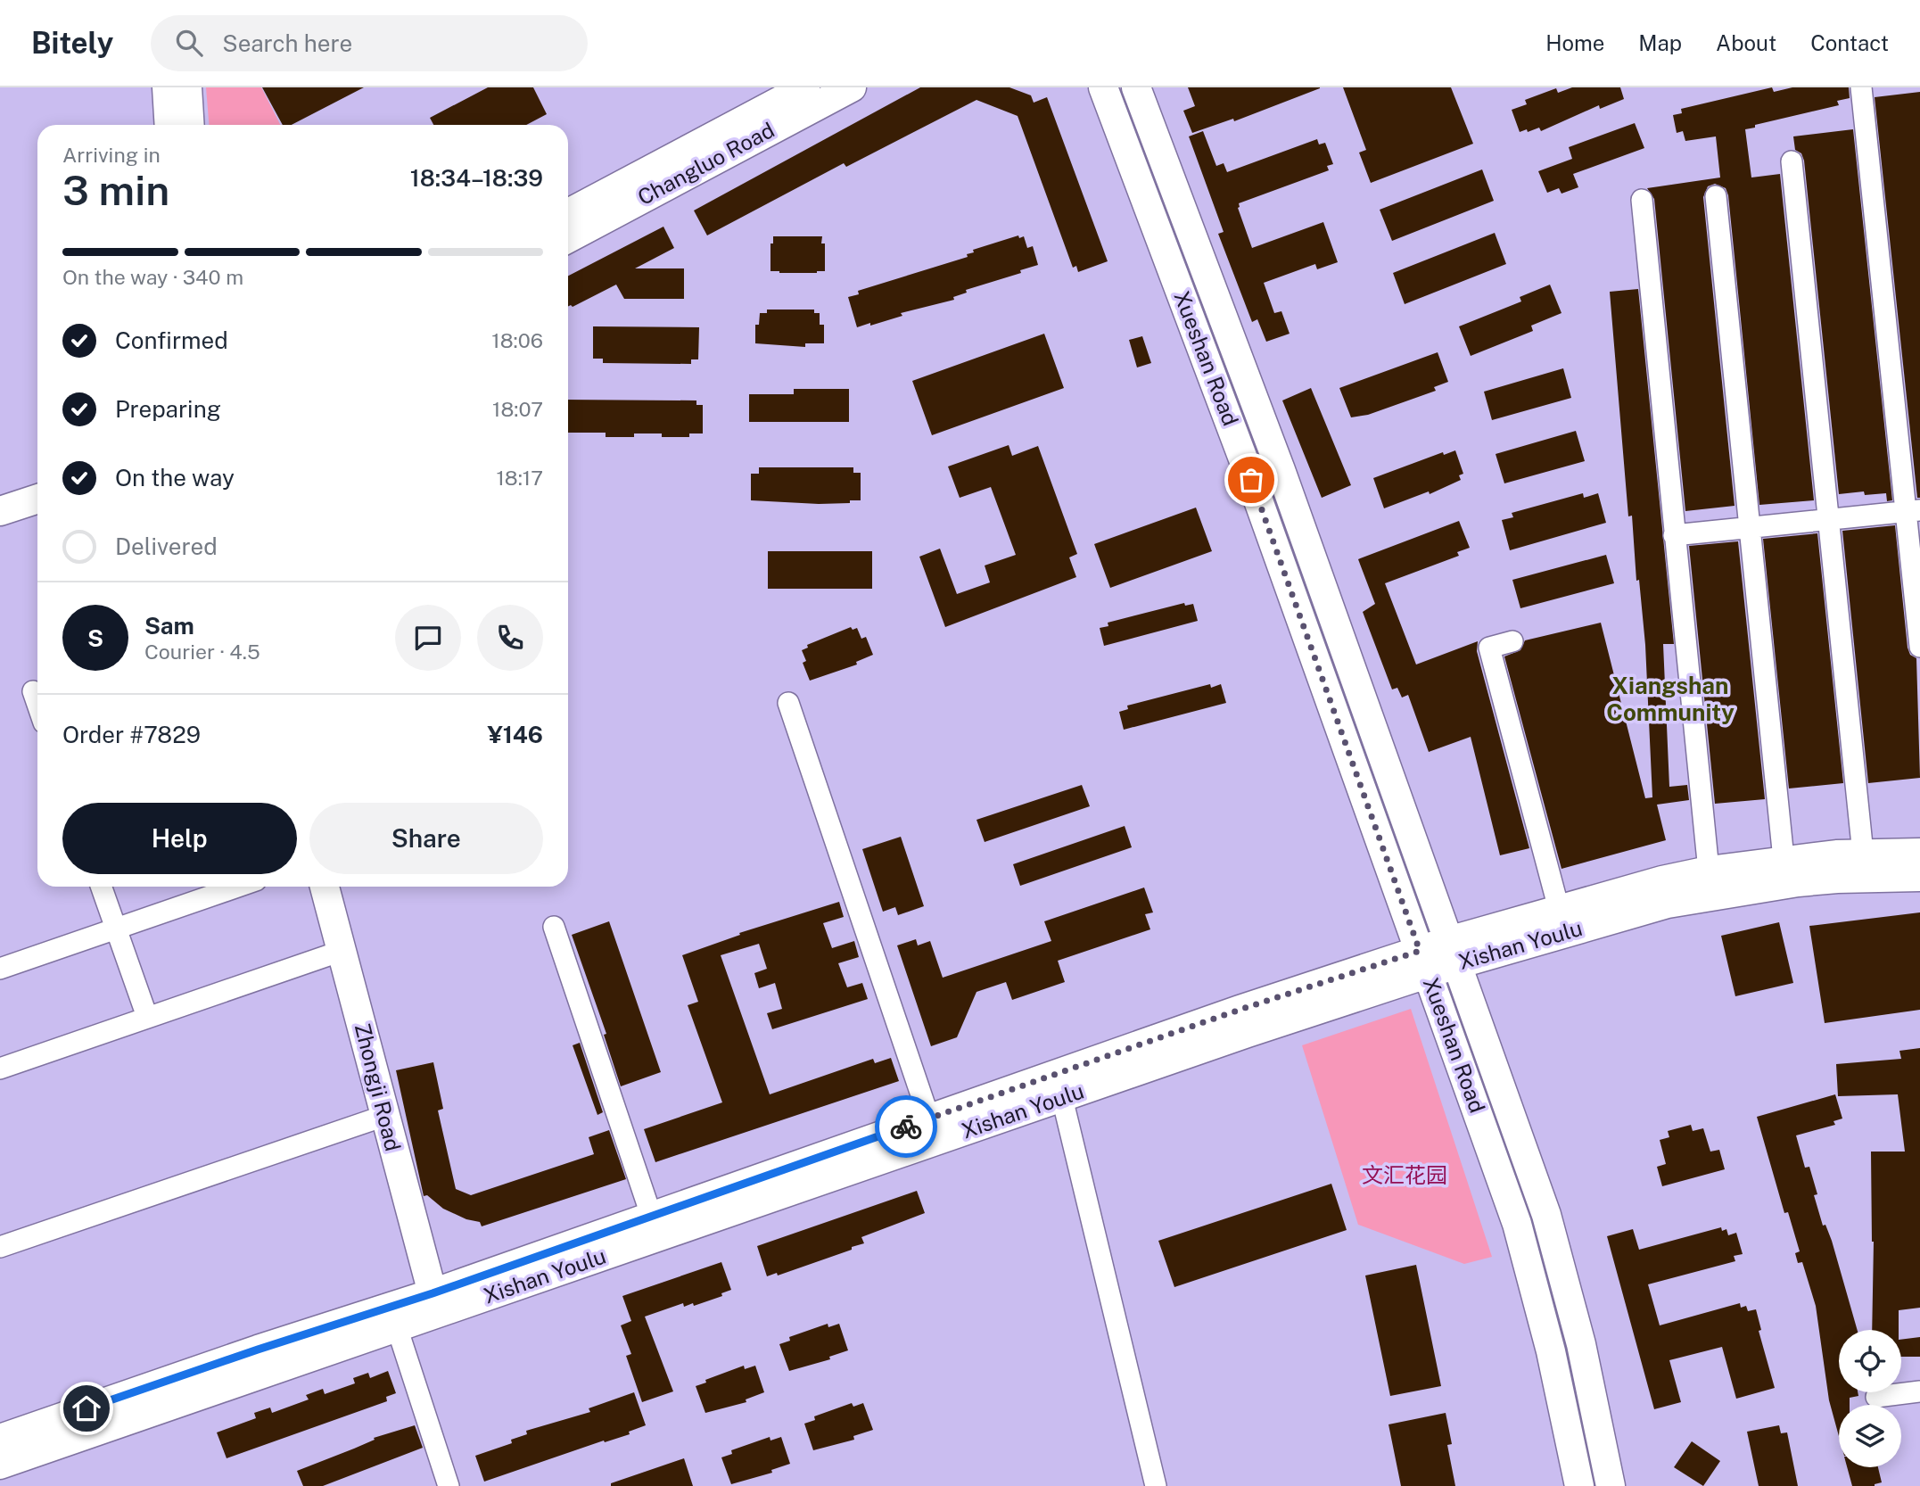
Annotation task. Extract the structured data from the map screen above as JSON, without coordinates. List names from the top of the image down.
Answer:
{
  "streets": {
    "street": [
      "Changluo Road",
      "Xueshan Road",
      "Xishan Youlu",
      "Zhongji Road"
    ]
  },
  "crossings": [
    ["Xueshan Road", "Xishan Youlu"],
    ["Xishan Youlu", "Zhongji Road"]
  ],
  "districts": ["Xiangshan Community"],
  "parks": ["文汇花园"],
  "page": {
    "header": "Bitely",
    "search": "Search here",
    "nav": [
      "Home",
      "Map",
      "About",
      "Contact"
    ],
    "heading": ["3 min", "Arriving in", "18:34–18:39"],
    "panel": [
      "Sam",
      "Courier · 4.5",
      "Order #7829",
      "¥146"
    ],
    "bar": "On the way · 340 m",
    "list": [
      ["Confirmed", "18:06"],
      ["Preparing", "18:07"],
      ["On the way", "18:17"],
      "Delivered"
    ],
    "round": "S",
    "buttons": ["Help", "Share"]
  }
}
